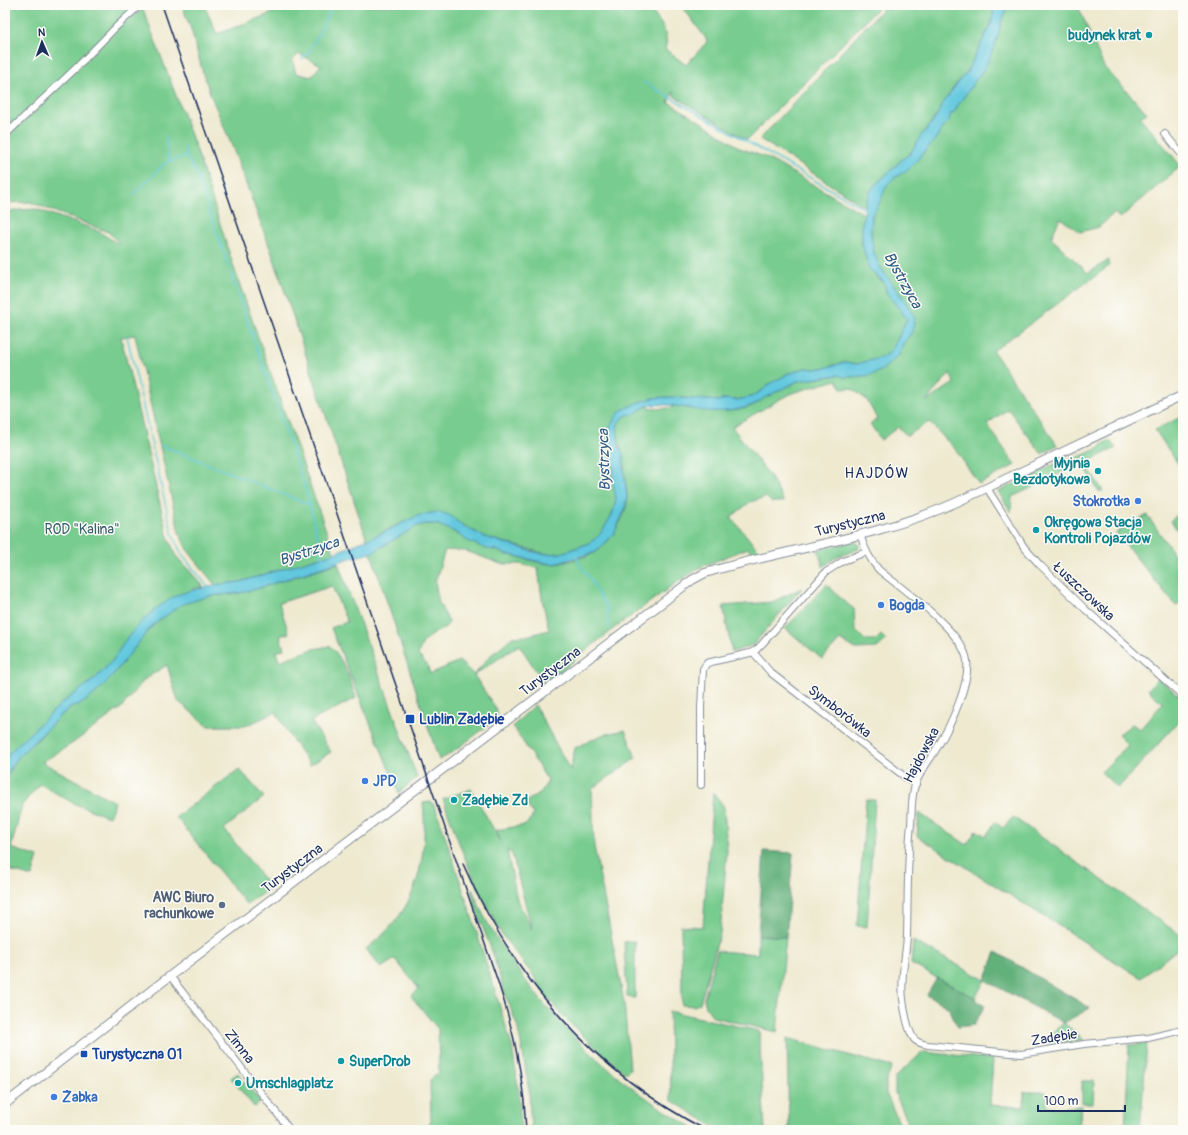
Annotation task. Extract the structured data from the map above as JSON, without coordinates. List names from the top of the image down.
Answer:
{
  "streets": {
    "main road": ["Turystyczna"],
    "street": [
      "Łuszczowska",
      "Symborówka",
      "Hajdowska",
      "Zadębie",
      "Zimna"
    ]
  },
  "crossings": [
    ["Turystyczna", "Łuszczowska"],
    ["Turystyczna", "Hajdowska"],
    ["Turystyczna", "Zimna"],
    ["Symborówka", "Hajdowska"],
    ["Hajdowska", "Zadębie"]
  ],
  "districts": ["HAJDÓW"],
  "water": ["Bystrzyca"],
  "parks": ["ROD \"Kalina\""],
  "places": {
    "other": [
      "budynek krat",
      "Myjnia Bezdotykowa",
      "Stokrotka",
      "Okręgowa Stacja Kontroli Pojazdów",
      "Bogda",
      "JPD",
      "Zadębie Zd",
      "AWC Biuro rachunkowe",
      "SuperDrob",
      "Umschlagplatz",
      "Żabka"
    ],
    "transit": ["Lublin Zadębie", "Turystyczna 01"]
  },
  "scale_bar": "100 m",
  "north": "top"
}
